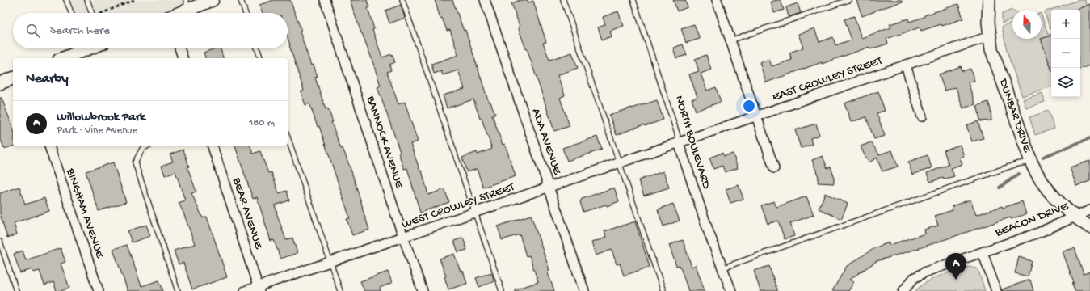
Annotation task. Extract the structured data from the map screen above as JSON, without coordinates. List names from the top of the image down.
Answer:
{
  "streets": {
    "street": [
      "EAST CROWLEY STREET",
      "DUNBAR DRIVE",
      "ADA AVENUE",
      "BANNOCK AVENUE",
      "NORTH BOULEVARD",
      "WEST CROWLEY STREET",
      "BINGHAM AVENUE",
      "BEAR AVENUE",
      "BEACON DRIVE"
    ]
  },
  "crossings": [
    ["EAST CROWLEY STREET", "DUNBAR DRIVE"],
    ["EAST CROWLEY STREET", "NORTH BOULEVARD"],
    ["EAST CROWLEY STREET", "WEST CROWLEY STREET"],
    ["DUNBAR DRIVE", "BEACON DRIVE"],
    ["ADA AVENUE", "WEST CROWLEY STREET"],
    ["BANNOCK AVENUE", "WEST CROWLEY STREET"],
    ["NORTH BOULEVARD", "WEST CROWLEY STREET"],
    ["WEST CROWLEY STREET", "BEAR AVENUE"]
  ],
  "north": "top",
  "page": {
    "map_buttons": ["+", "−"],
    "search": "Search here",
    "heading": "Nearby",
    "list": [
      {
        "mark": "A",
        "name": "Willowbrook Park",
        "note": "Park · Vine Avenue",
        "value": "180 m"
      }
    ],
    "pins": "A"
  }
}
